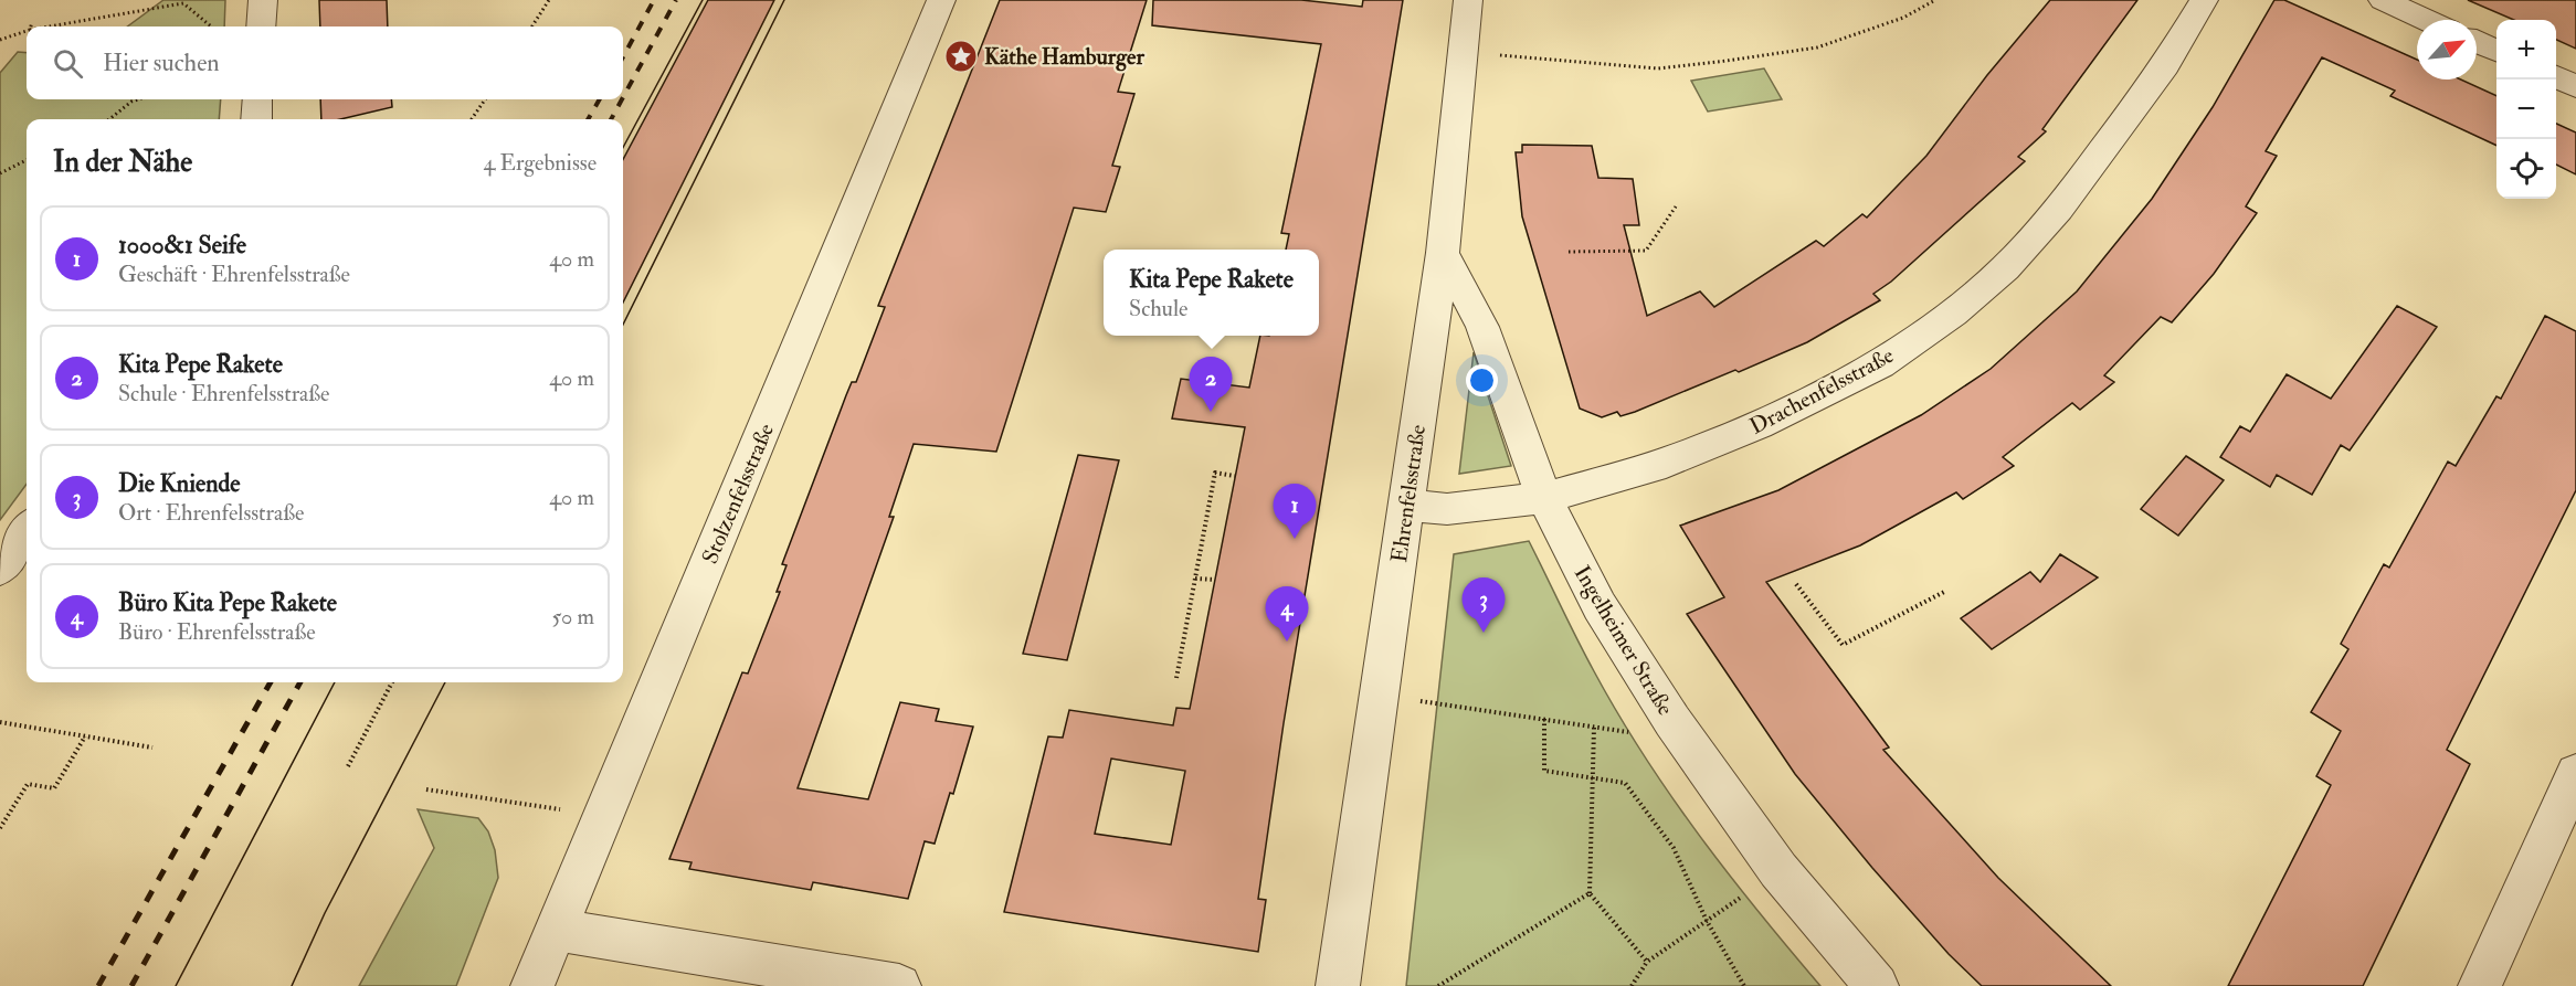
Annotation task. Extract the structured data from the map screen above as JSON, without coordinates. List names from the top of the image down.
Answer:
{
  "streets": {
    "street": [
      "Drachenfelsstraße",
      "Stolzenfelsstraße",
      "Ehrenfelsstraße",
      "Ingelheimer Straße"
    ]
  },
  "crossings": [
    ["Drachenfelsstraße", "Ehrenfelsstraße"],
    ["Drachenfelsstraße", "Ingelheimer Straße"],
    ["Ehrenfelsstraße", "Ingelheimer Straße"]
  ],
  "places": {
    "place": ["Käthe Hamburger"]
  },
  "north": "top right",
  "page": {
    "map_buttons": ["+", "−"],
    "search": "Hier suchen",
    "heading": ["In der Nähe", "4 Ergebnisse"],
    "list": [
      {
        "mark": "1",
        "name": "1000&1 Seife",
        "note": "Geschäft · Ehrenfelsstraße",
        "value": "40 m"
      },
      {
        "mark": "2",
        "name": "Kita Pepe Rakete",
        "note": "Schule · Ehrenfelsstraße",
        "value": "40 m"
      },
      {
        "mark": "3",
        "name": "Die Kniende",
        "note": "Ort · Ehrenfelsstraße",
        "value": "40 m"
      },
      {
        "mark": "4",
        "name": "Büro Kita Pepe Rakete",
        "note": "Büro · Ehrenfelsstraße",
        "value": "50 m"
      }
    ],
    "popup": ["Kita Pepe Rakete", "Schule"],
    "pins": [
      "2",
      "1",
      "3",
      "4"
    ]
  }
}
